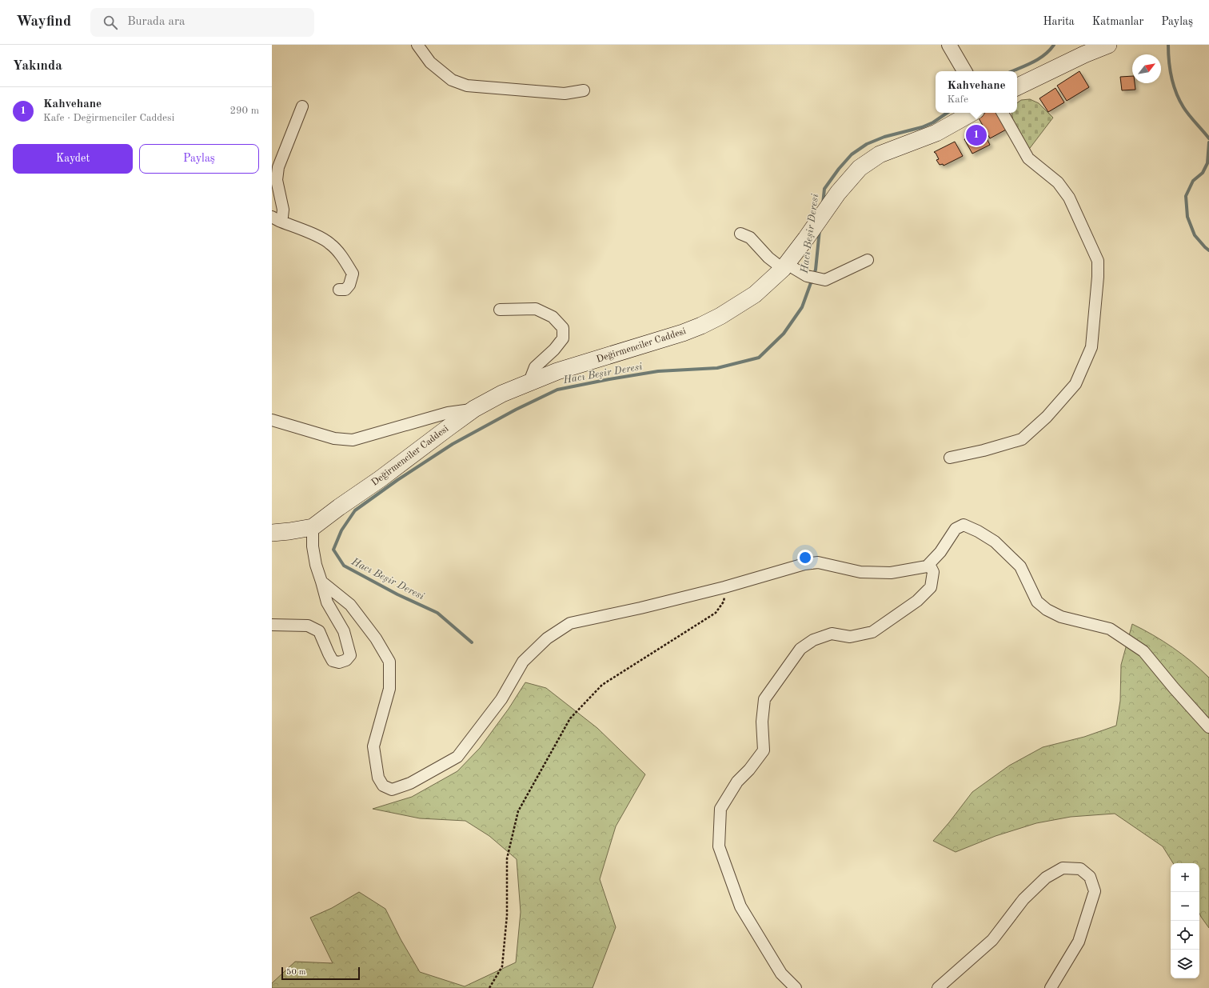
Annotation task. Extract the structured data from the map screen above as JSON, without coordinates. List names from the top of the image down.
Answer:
{
  "streets": {
    "main road": ["Değirmenciler Caddesi"]
  },
  "water": ["Hacı Beşir Deresi"],
  "scale_bar": "50 m",
  "north": "top right",
  "page": {
    "header": "Wayfind",
    "search": "Burada ara",
    "nav": ["Harita", "Katmanlar", "Paylaş"],
    "heading": "Yakında",
    "popup": ["Kahvehane", "Kafe"],
    "list": [
      {
        "mark": "1",
        "name": "Kahvehane",
        "note": "Kafe · Değirmenciler Caddesi",
        "value": "290 m"
      }
    ],
    "pins": "1",
    "buttons": ["Kaydet", "Paylaş"],
    "map_buttons": ["+", "−"],
    "scale": "50 m"
  }
}
